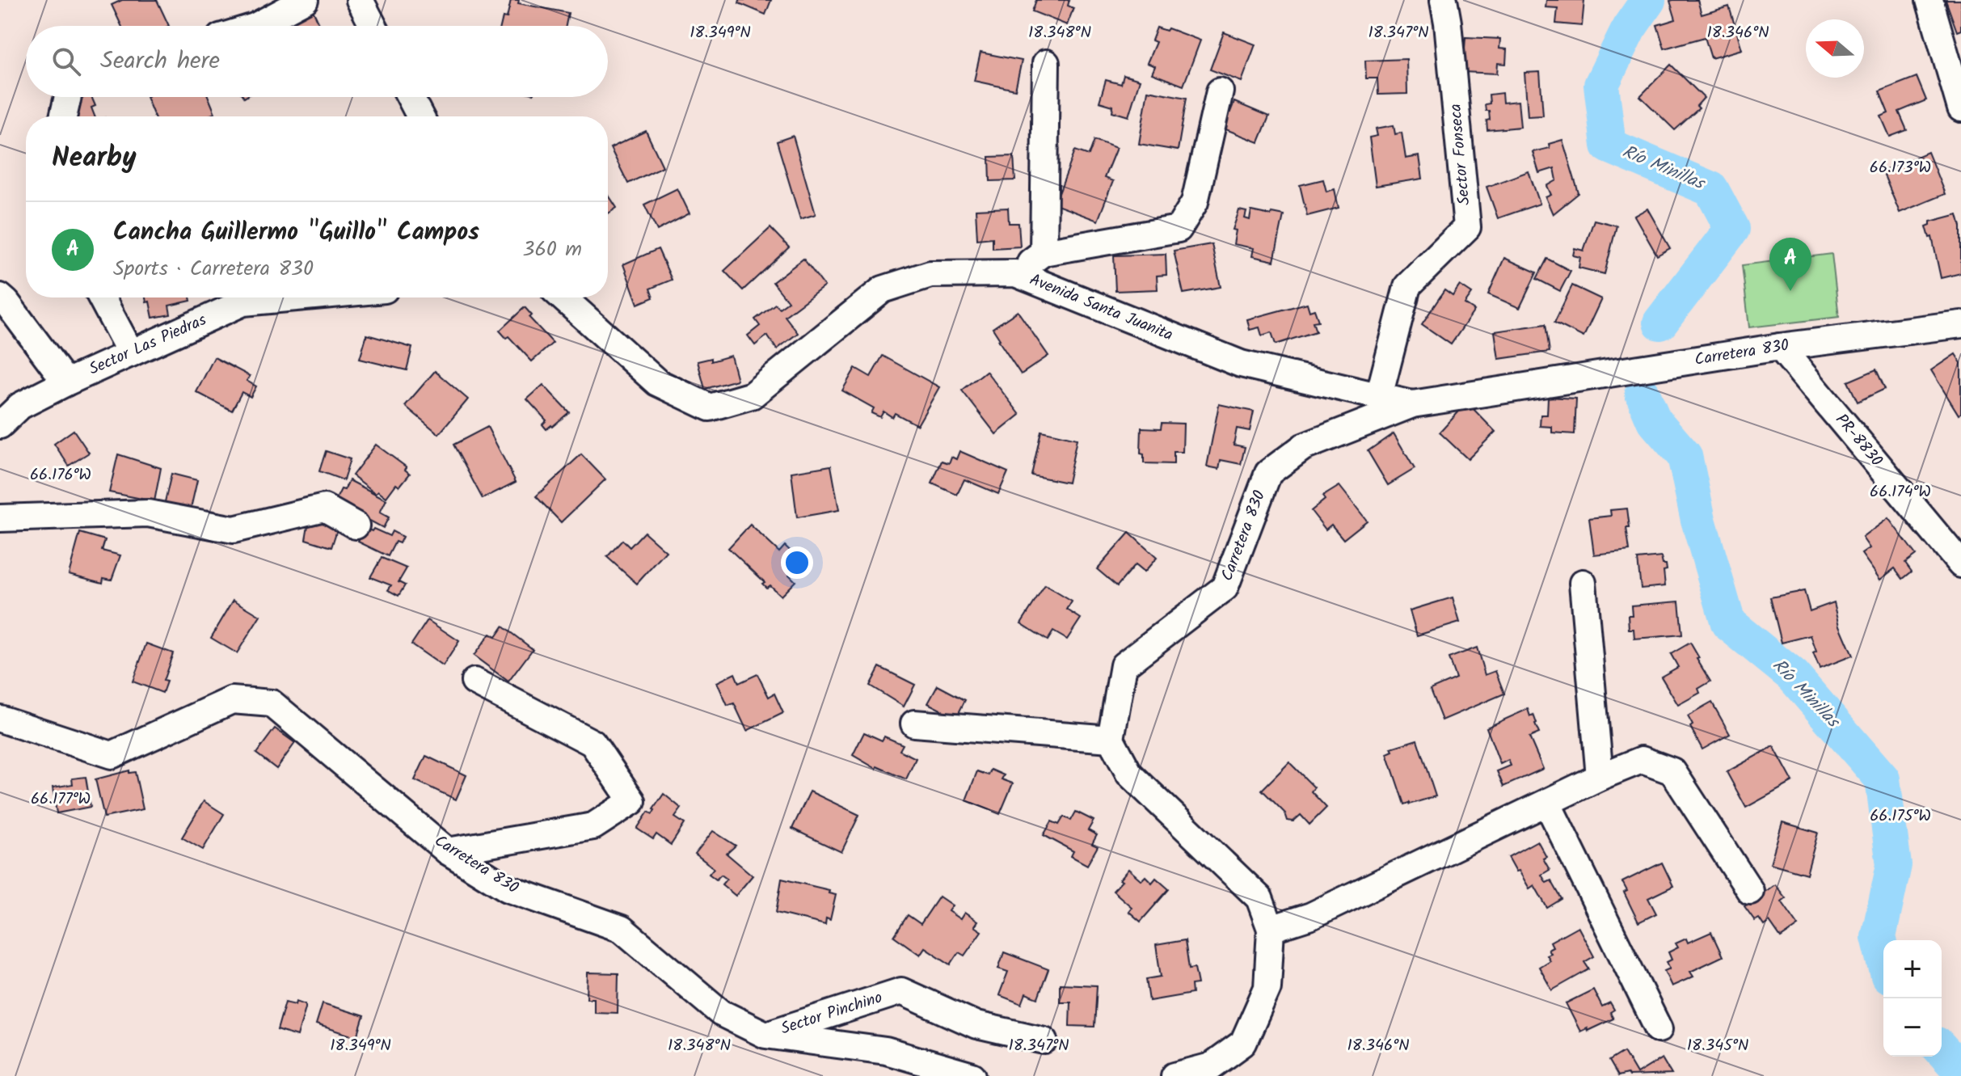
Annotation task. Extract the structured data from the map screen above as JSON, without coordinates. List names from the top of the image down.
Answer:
{
  "streets": {
    "street": [
      "Sector Fonseca",
      "Avenida Santa Juanita",
      "Sector Las Piedras",
      "Carretera 830",
      "PR-8830",
      "Sector Pinchino"
    ]
  },
  "crossings": [
    ["Sector Fonseca", "Avenida Santa Juanita"],
    ["Avenida Santa Juanita", "Carretera 830"],
    ["Carretera 830", "PR-8830"],
    ["Carretera 830", "Sector Pinchino"]
  ],
  "water": ["Río Minillas"],
  "north": "left",
  "page": {
    "search": "Search here",
    "heading": "Nearby",
    "list": [
      {
        "mark": "A",
        "name": "Cancha Guillermo \"Guillo\" Campos",
        "note": "Sports · Carretera 830",
        "value": "360 m"
      }
    ],
    "pins": "A",
    "map_buttons": ["+", "−"]
  },
  "coordinates": [
    "18.349°N",
    "18.348°N",
    "18.347°N",
    "18.346°N",
    "66.173°W",
    "66.176°W",
    "66.174°W",
    "66.177°W",
    "66.175°W",
    "18.345°N"
  ]
}
